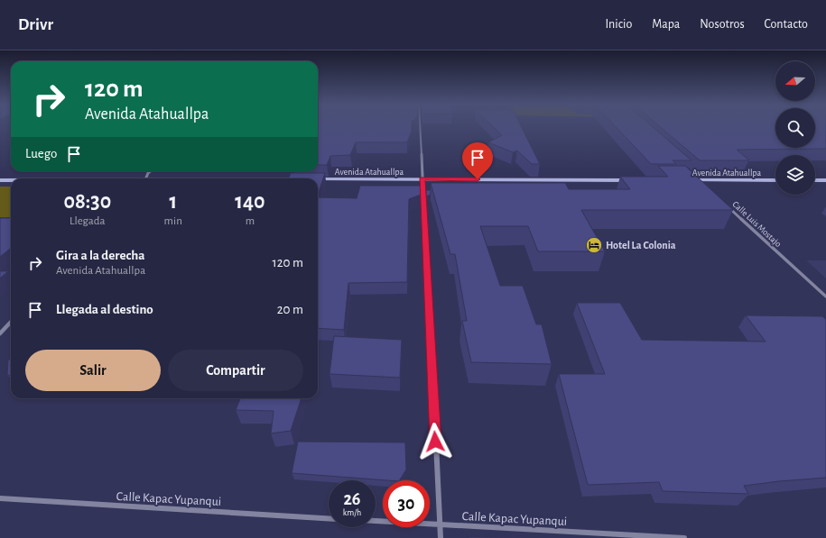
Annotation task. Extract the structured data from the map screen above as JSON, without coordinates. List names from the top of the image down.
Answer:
{
  "streets": {
    "main road": ["Avenida Atahuallpa"],
    "street": ["Calle Luis Mostajo", "Calle Kapac Yupanqui"]
  },
  "places": {
    "hotel": ["Hotel La Colonia"]
  },
  "north": "left",
  "page": {
    "header": "Drivr",
    "nav": [
      "Inicio",
      "Mapa",
      "Nosotros",
      "Contacto"
    ],
    "turn": ["120 m", "Avenida Atahuallpa"],
    "then": "Luego",
    "eta": [
      "08:30",
      "Llegada",
      "1",
      "min",
      "140",
      "m"
    ],
    "list": [
      {
        "name": "Gira a la derecha",
        "note": "Avenida Atahuallpa",
        "value": "120 m"
      },
      {
        "name": "Llegada al destino",
        "value": "20 m"
      }
    ],
    "buttons": ["Salir", "Compartir"],
    "speed": "26 km/h",
    "limit": "30"
  }
}
